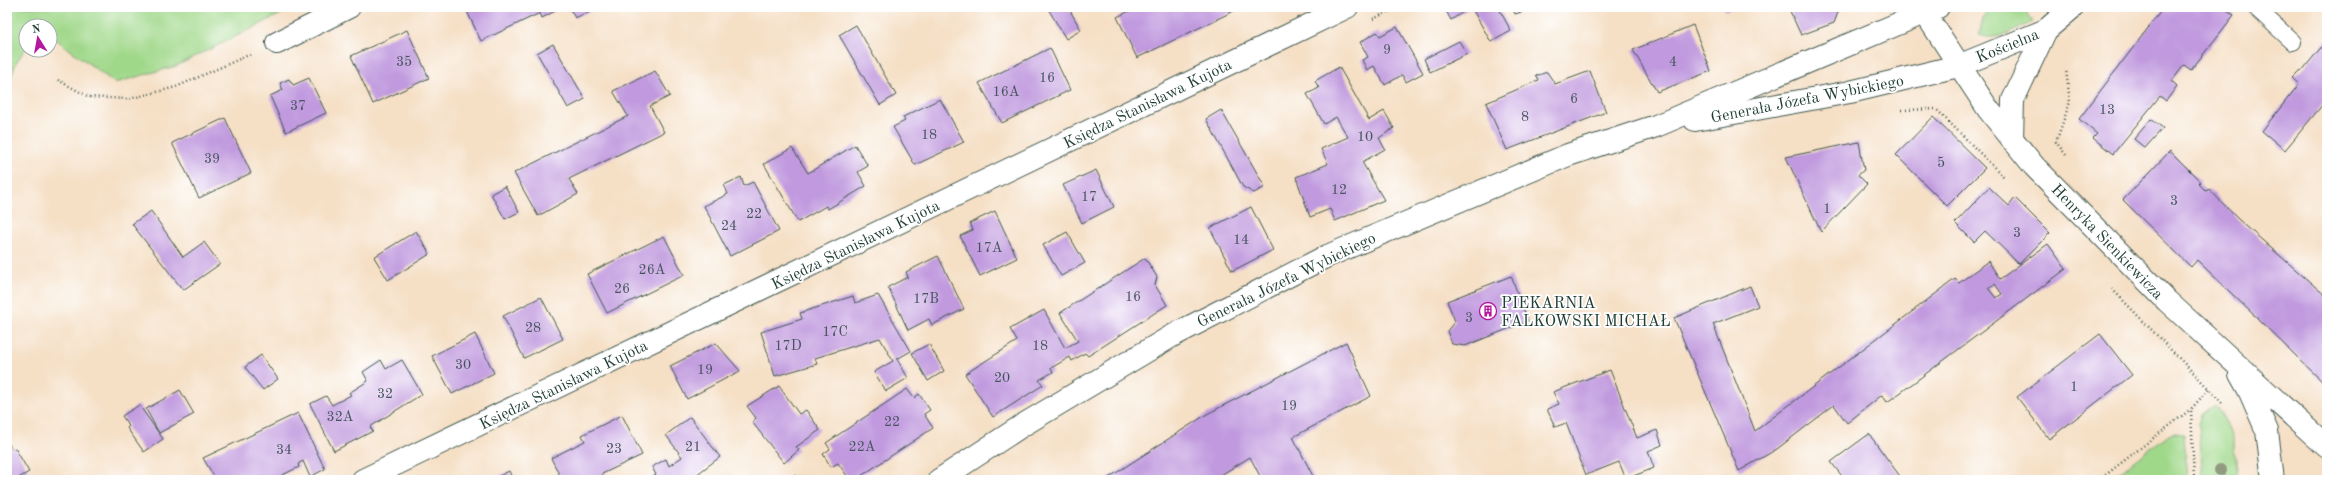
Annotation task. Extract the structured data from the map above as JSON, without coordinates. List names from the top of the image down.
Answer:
{
  "streets": {
    "street": [
      "Kościelna",
      "Generała Józefa Wybickiego",
      "Księdza Stanisława Kujota",
      "Henryka Sienkiewicza"
    ]
  },
  "crossings": [
    ["Kościelna", "Generała Józefa Wybickiego"],
    ["Kościelna", "Henryka Sienkiewicza"],
    ["Generała Józefa Wybickiego", "Henryka Sienkiewicza"]
  ],
  "places": {
    "building": ["PIEKARNIA FALKOWSKI MICHAŁ"]
  },
  "house_numbers": [
    "9",
    "35",
    "4",
    "16",
    "16A",
    "6",
    "37",
    "13",
    "8",
    "18",
    "10",
    "39",
    "5",
    "12",
    "17",
    "3",
    "1",
    "22",
    "24",
    "3",
    "14",
    "17A",
    "26A",
    "26",
    "16",
    "17B",
    "3",
    "28",
    "17C",
    "17D",
    "18",
    "30",
    "19",
    "20",
    "1",
    "32",
    "19",
    "32A",
    "22",
    "21",
    "22A",
    "23",
    "34"
  ],
  "north": "top"
}
